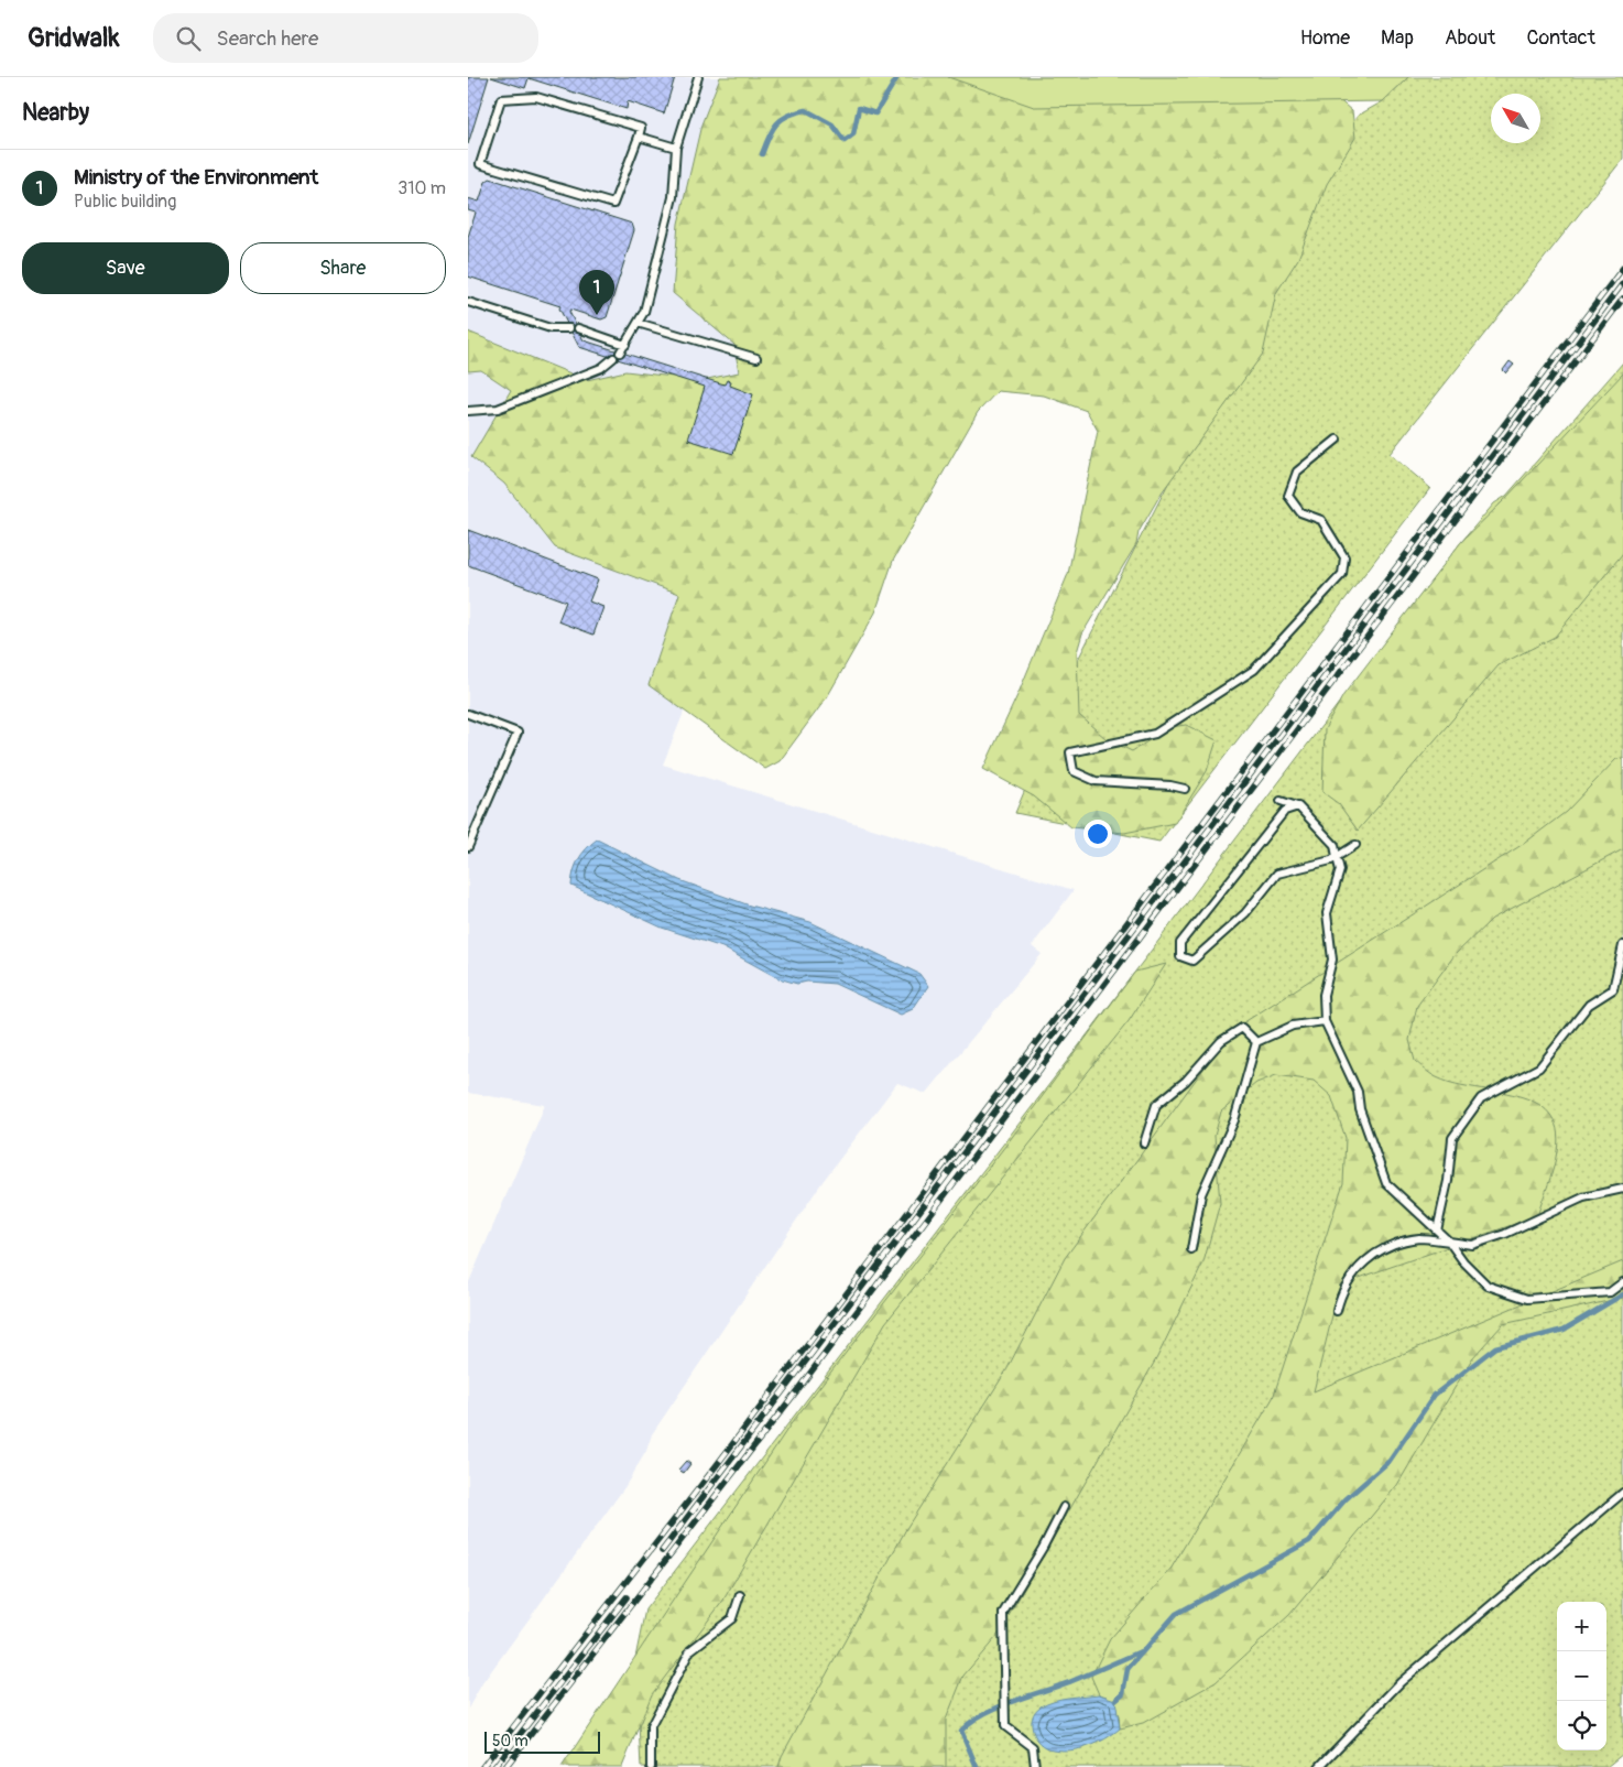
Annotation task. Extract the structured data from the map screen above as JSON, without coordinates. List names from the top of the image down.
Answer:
{
  "scale_bar": "50 m",
  "north": "top left",
  "page": {
    "header": "Gridwalk",
    "search": "Search here",
    "nav": [
      "Home",
      "Map",
      "About",
      "Contact"
    ],
    "heading": "Nearby",
    "list": [
      {
        "mark": "1",
        "name": "Ministry of the Environment",
        "note": "Public building",
        "value": "310 m"
      }
    ],
    "buttons": ["Save", "Share"],
    "pins": "1",
    "map_buttons": ["+", "−"],
    "scale": "50 m"
  }
}
